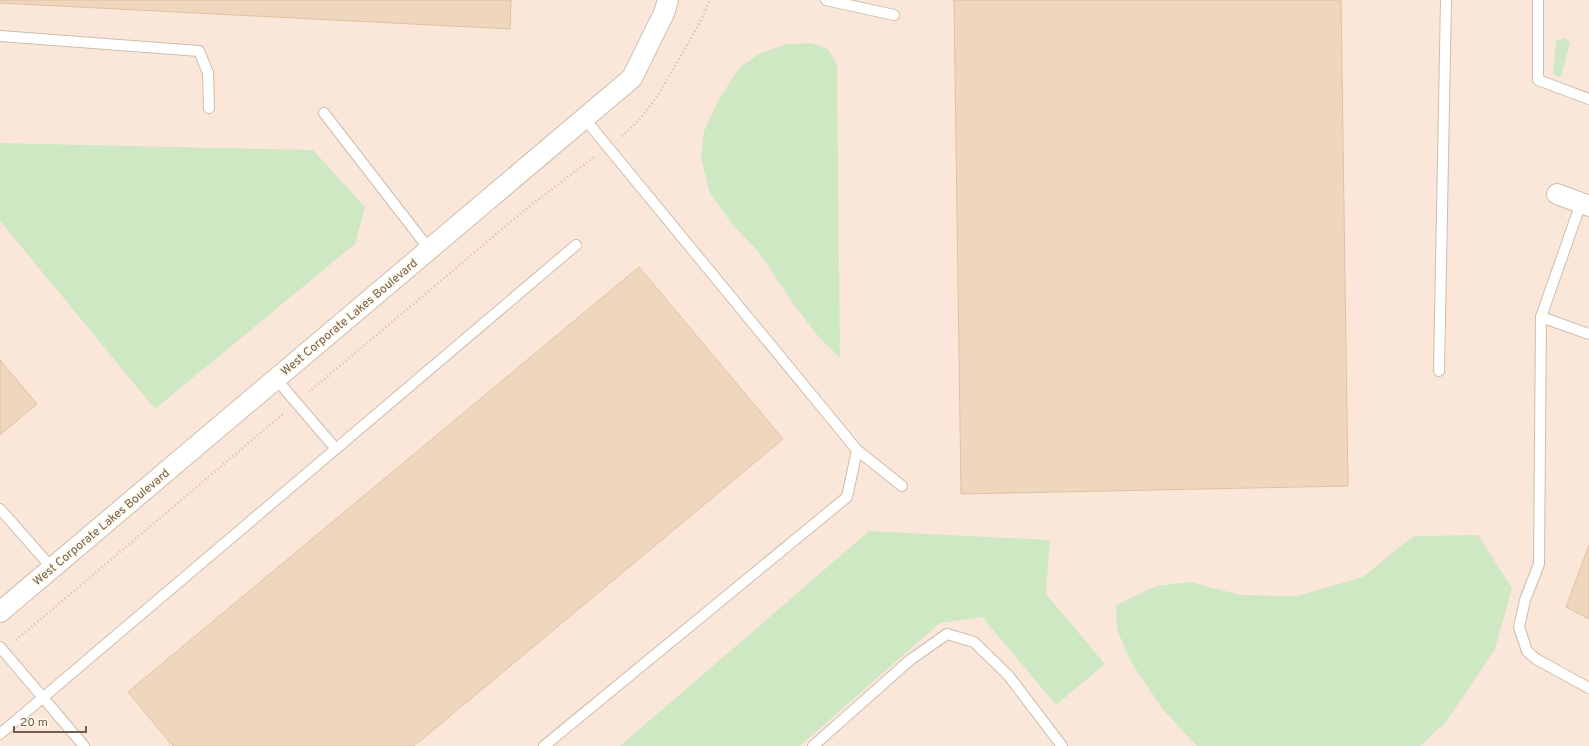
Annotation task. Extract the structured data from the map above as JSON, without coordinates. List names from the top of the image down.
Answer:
{
  "streets": {
    "street": ["West Corporate Lakes Boulevard"]
  },
  "scale_bar": "20 m"
}
